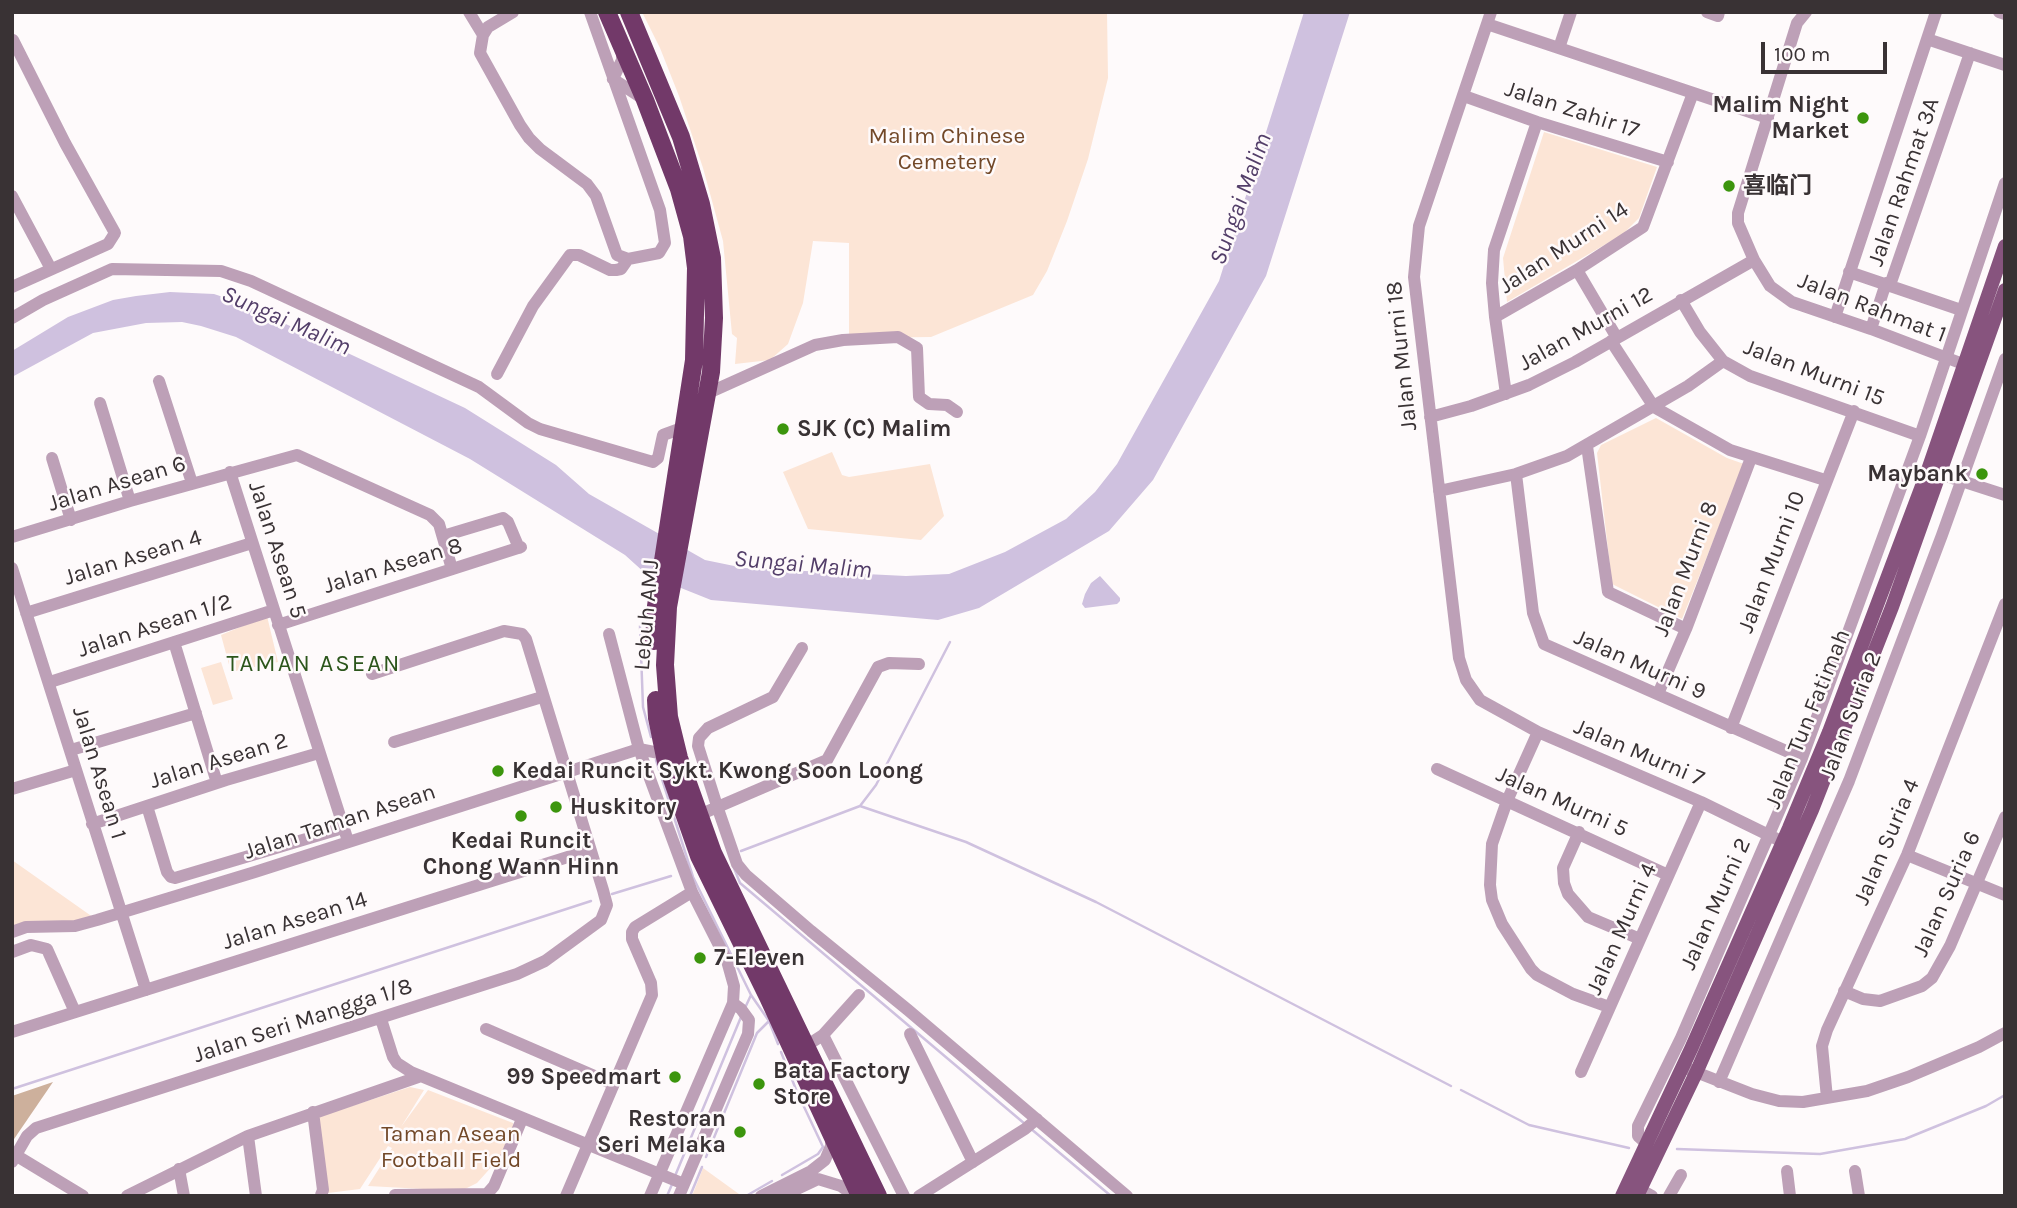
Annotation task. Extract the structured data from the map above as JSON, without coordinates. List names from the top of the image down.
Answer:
{
  "streets": {
    "highway": ["Lebuh AMJ"],
    "main road": ["Jalan Tun Fatimah"],
    "street": [
      "Jalan Zahir 17",
      "Jalan Rahmat 3A",
      "Jalan Murni 14",
      "Jalan Rahmat 1",
      "Jalan Murni 12",
      "Jalan Murni 18",
      "Jalan Murni 15",
      "Jalan Asean 6",
      "Jalan Asean 5",
      "Jalan Asean 4",
      "Jalan Murni 10",
      "Jalan Asean 8",
      "Jalan Murni 8",
      "Jalan Asean 1/2",
      "Jalan Murni 9",
      "Jalan Suria 2",
      "Jalan Murni 7",
      "Jalan Asean 2",
      "Jalan Asean 1",
      "Jalan Murni 5",
      "Jalan Taman Asean",
      "Jalan Suria 4",
      "Jalan Suria 6",
      "Jalan Murni 2",
      "Jalan Asean 14",
      "Jalan Murni 4",
      "Jalan Seri Mangga 1/8"
    ]
  },
  "crossings": [
    ["Jalan Zahir 17", "Jalan Murni 14"],
    ["Jalan Zahir 17", "Jalan Murni 18"],
    ["Jalan Rahmat 3A", "Jalan Rahmat 1"],
    ["Jalan Rahmat 1", "Jalan Murni 12"],
    ["Jalan Rahmat 1", "Jalan Tun Fatimah"],
    ["Jalan Rahmat 1", "Jalan Murni 2"],
    ["Jalan Murni 12", "Jalan Murni 18"],
    ["Jalan Murni 12", "Jalan Murni 15"],
    ["Jalan Murni 18", "Jalan Murni 7"],
    ["Jalan Murni 15", "Jalan Murni 10"],
    ["Jalan Murni 15", "Jalan Murni 2"],
    ["Jalan Asean 6", "Jalan Asean 5"],
    ["Jalan Asean 6", "Jalan Asean 8"],
    ["Jalan Asean 5", "Jalan Asean 4"],
    ["Jalan Asean 5", "Jalan Asean 8"],
    ["Jalan Asean 5", "Jalan Asean 1/2"],
    ["Jalan Asean 5", "Jalan Asean 2"],
    ["Jalan Asean 5", "Jalan Taman Asean"],
    ["Jalan Asean 4", "Jalan Asean 1"],
    ["Jalan Murni 10", "Jalan Murni 9"],
    ["Jalan Murni 8", "Jalan Murni 9"],
    ["Jalan Asean 1/2", "Jalan Asean 1"],
    ["Jalan Murni 9", "Jalan Murni 2"],
    ["Jalan Tun Fatimah", "Jalan Murni 7"],
    ["Jalan Tun Fatimah", "Jalan Murni 2"],
    ["Jalan Murni 7", "Jalan Murni 2"],
    ["Jalan Murni 7", "Jalan Murni 4"],
    ["Jalan Asean 2", "Jalan Asean 1"],
    ["Jalan Asean 1", "Jalan Taman Asean"],
    ["Jalan Asean 1", "Jalan Asean 14"],
    ["Jalan Murni 5", "Jalan Murni 4"],
    ["Jalan Suria 4", "Jalan Suria 6"],
    ["Jalan Asean 14", "Jalan Seri Mangga 1/8"]
  ],
  "districts": ["TAMAN ASEAN"],
  "water": ["Sungai Malim"],
  "parks": ["Malim Chinese Cemetery", "Taman Asean Football Field"],
  "places": [
    "Malim Night Market",
    "喜临门",
    "SJK (C) Malim",
    "Maybank",
    "Kedai Runcit Sykt. Kwong Soon Loong",
    "Huskitory",
    "Kedai Runcit Chong Wann Hinn",
    "7-Eleven",
    "99 Speedmart",
    "Bata Factory Store",
    "Restoran Seri Melaka"
  ],
  "scale_bar": "100 m"
}
